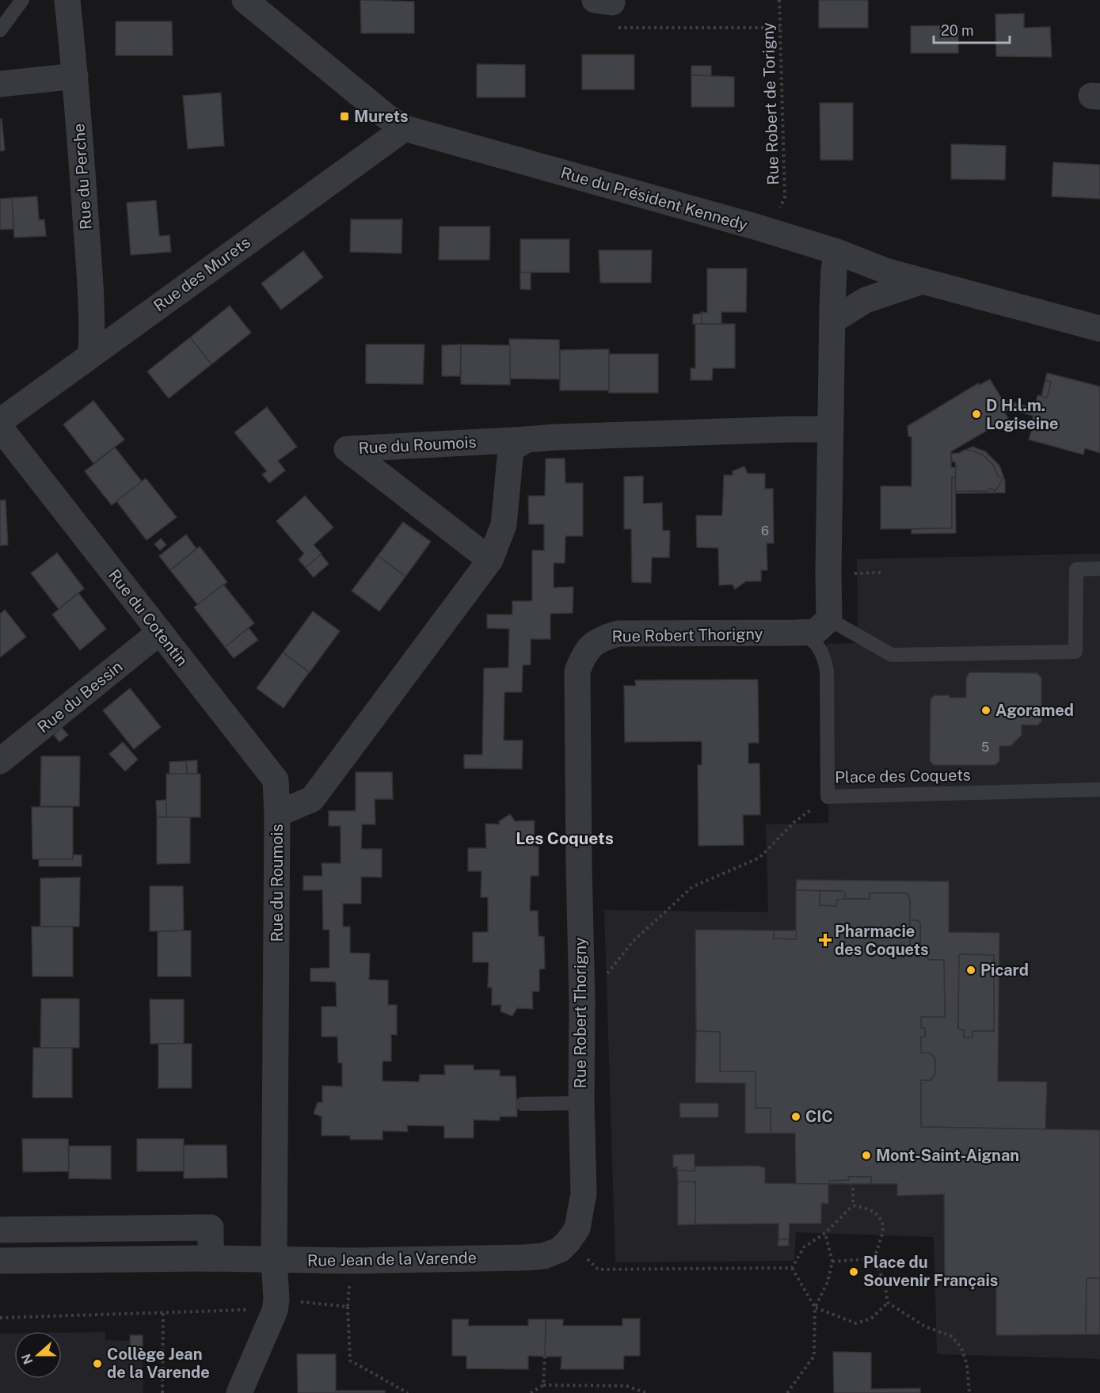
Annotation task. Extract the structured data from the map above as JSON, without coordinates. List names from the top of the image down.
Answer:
{
  "streets": {
    "street": [
      "Rue du Perche",
      "Rue du Président Kennedy",
      "Rue des Murets",
      "Rue du Roumois",
      "Rue du Cotentin",
      "Rue Robert Thorigny",
      "Rue du Bessin",
      "Rue Jean de la Varende"
    ],
    "lane": ["Place des Coquets"],
    "path": ["Rue Robert de Torigny"]
  },
  "crossings": [
    ["Rue Robert de Torigny", "Rue du Président Kennedy"],
    ["Rue du Perche", "Rue des Murets"],
    ["Rue du Président Kennedy", "Rue des Murets"],
    ["Rue du Roumois", "Rue du Cotentin"],
    ["Rue du Roumois", "Rue Jean de la Varende"],
    ["Rue du Cotentin", "Rue du Bessin"],
    ["Rue Robert Thorigny", "Place des Coquets"],
    ["Rue Robert Thorigny", "Rue Jean de la Varende"]
  ],
  "districts": ["Les Coquets"],
  "places": {
    "transit": ["Murets"],
    "other": [
      "D H.l.m. Logiseine",
      "Agoramed",
      "Picard",
      "CIC",
      "Mont-Saint-Aignan",
      "Place du Souvenir Français",
      "Collège Jean de la Varende"
    ],
    "health": ["Pharmacie des Coquets"]
  },
  "house_numbers": ["6", "5"],
  "scale_bar": "20 m",
  "north": "left"
}
